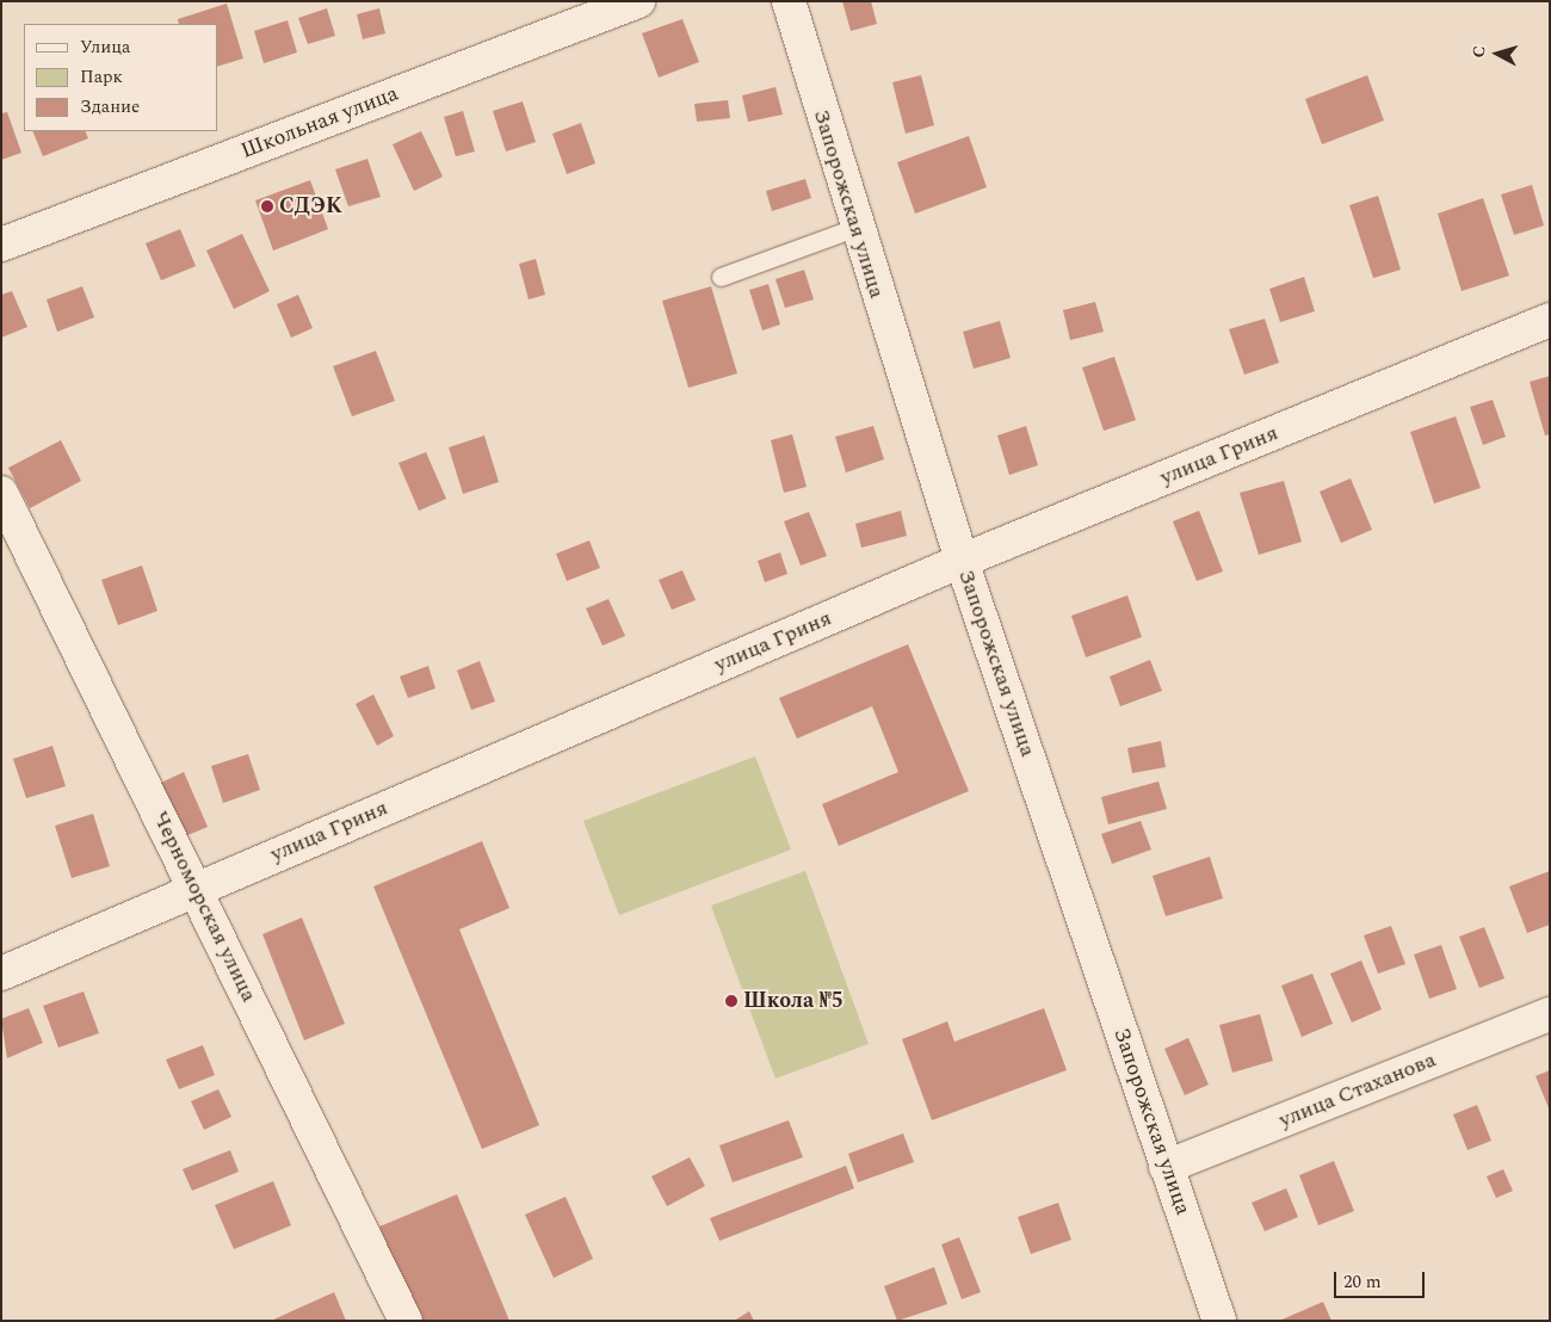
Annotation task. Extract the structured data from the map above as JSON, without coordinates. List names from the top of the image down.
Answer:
{
  "streets": {
    "street": [
      "Школьная улица",
      "Запорожская улица",
      "улица Гриня",
      "Черноморская улица",
      "улица Стаханова"
    ]
  },
  "crossings": [
    ["Запорожская улица", "улица Гриня"],
    ["Запорожская улица", "улица Стаханова"],
    ["улица Гриня", "Черноморская улица"]
  ],
  "places": ["СДЭК", "Школа №5"],
  "legend": ["Улица", "Парк", "Здание"],
  "scale_bar": "20 m",
  "north": "left"
}
